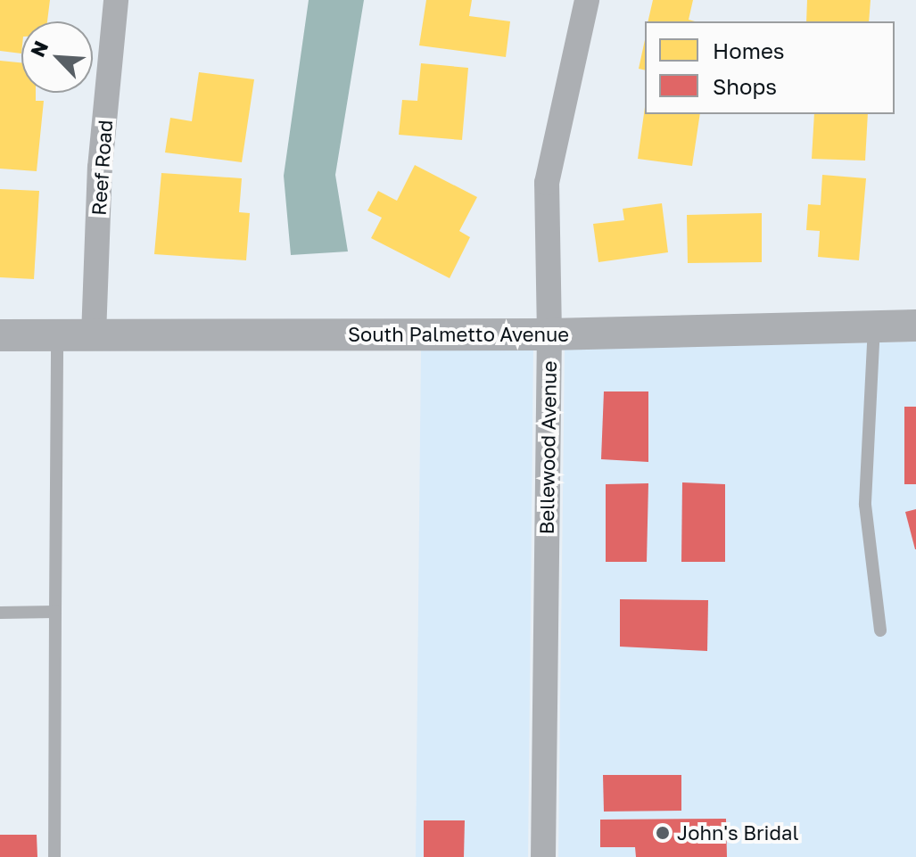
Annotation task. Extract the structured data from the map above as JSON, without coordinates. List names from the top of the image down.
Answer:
{
  "streets": {
    "street": ["Reef Road", "South Palmetto Avenue", "Bellewood Avenue"]
  },
  "crossings": [
    ["Reef Road", "South Palmetto Avenue"],
    ["South Palmetto Avenue", "Bellewood Avenue"]
  ],
  "places": ["John's Bridal"],
  "legend": ["Homes", "Shops"],
  "north": "top left"
}
